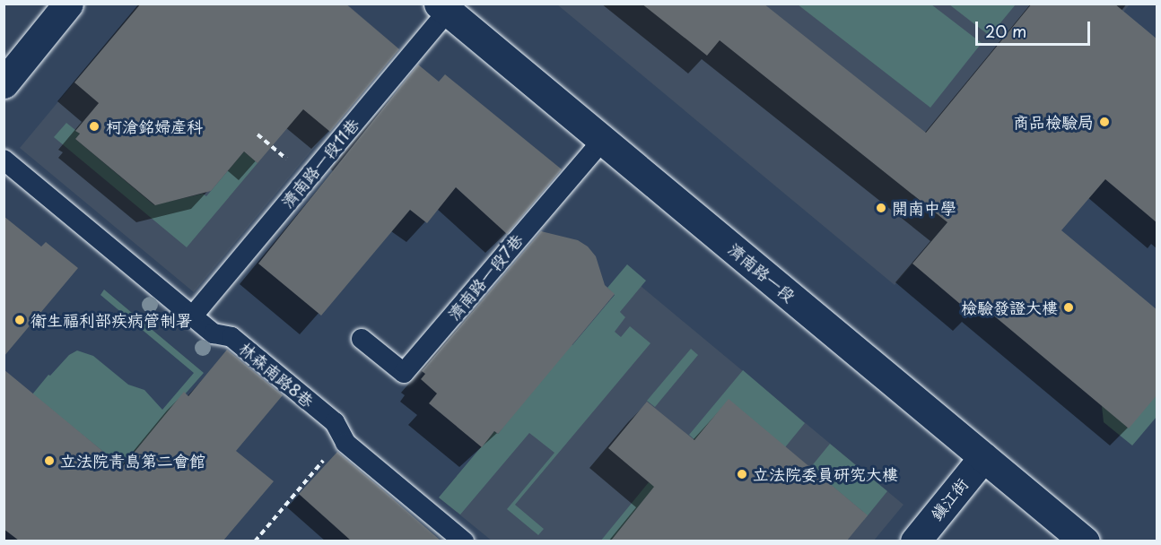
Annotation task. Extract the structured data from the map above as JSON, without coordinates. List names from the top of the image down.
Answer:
{
  "streets": {
    "street": ["濟南路一段", "鎮江街"],
    "lane": ["濟南路一段11巷", "濟南路一段7巷", "林森南路8巷"]
  },
  "crossings": [
    ["濟南路一段11巷", "濟南路一段"],
    ["濟南路一段11巷", "林森南路8巷"],
    ["濟南路一段", "濟南路一段7巷"],
    ["濟南路一段", "鎮江街"]
  ],
  "places": [
    "商品檢驗局",
    "柯滄銘婦產科",
    "開南中學",
    "檢驗發證大樓",
    "衛生福利部疾病管制署",
    "立法院青島第二會館",
    "立法院委員研究大樓"
  ],
  "scale_bar": "20 m"
}
